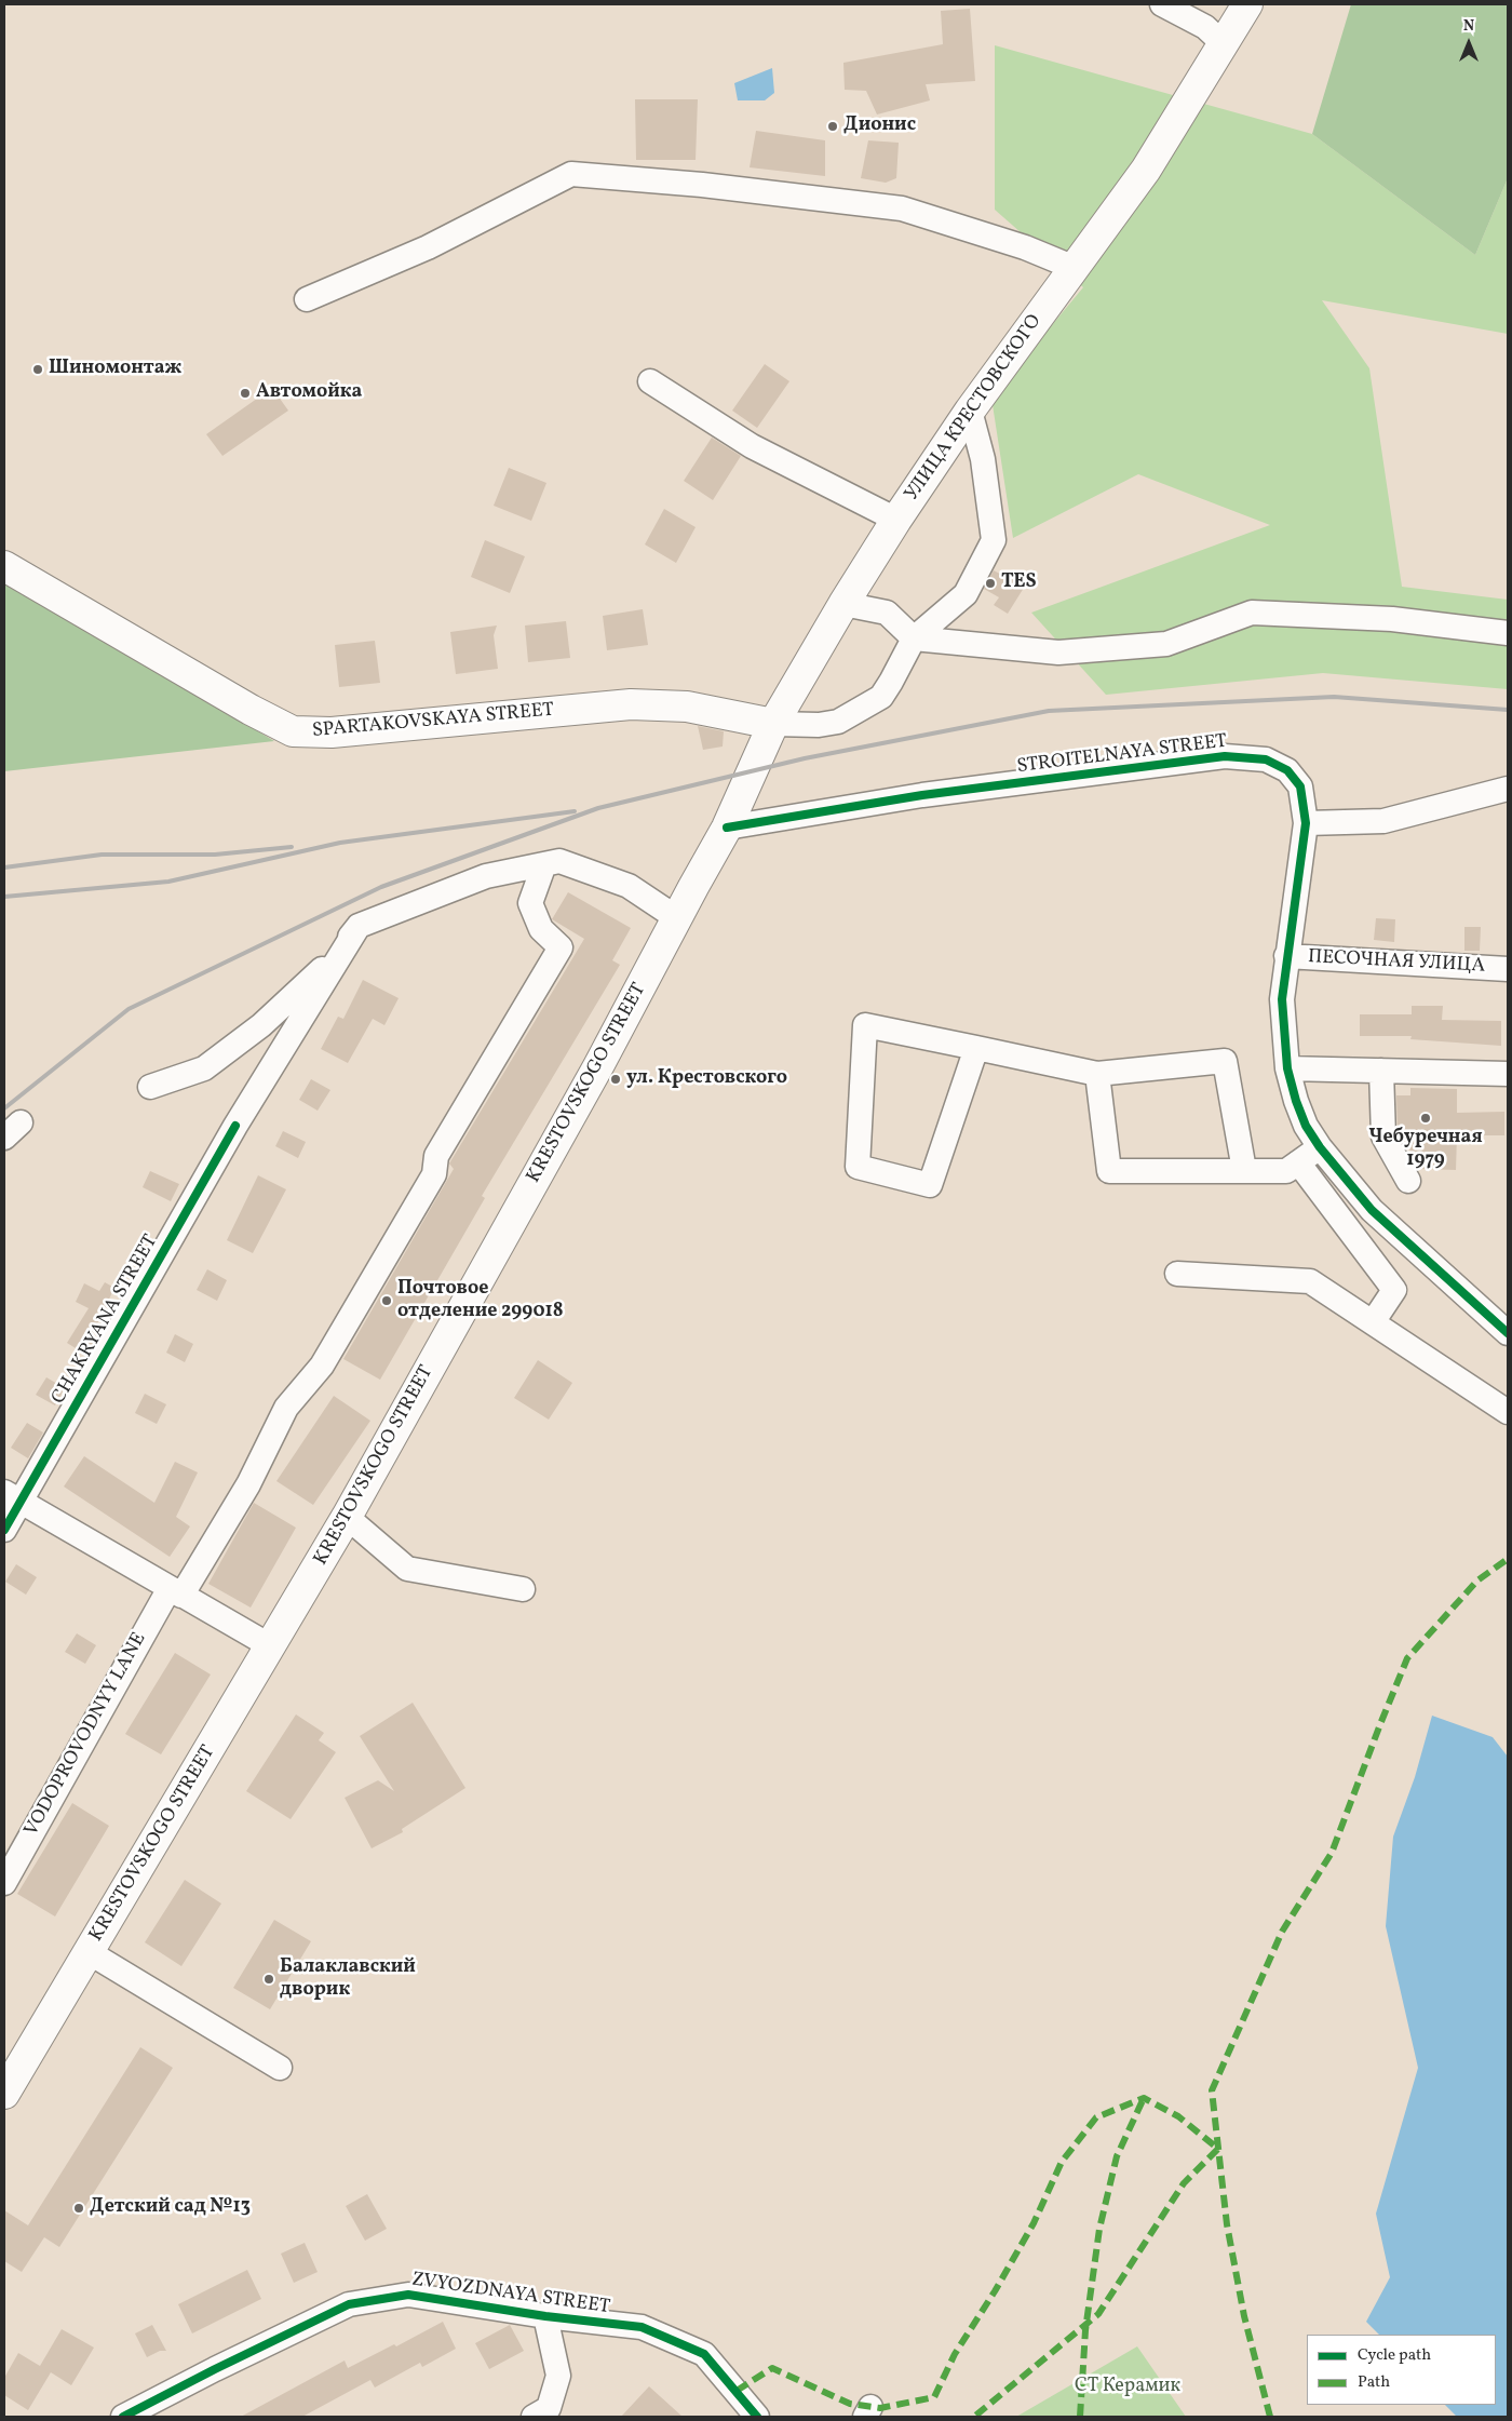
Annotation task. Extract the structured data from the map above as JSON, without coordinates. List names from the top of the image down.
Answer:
{
  "streets": {
    "main road": ["УЛИЦА КРЕСТОВСКОГО", "SPARTAKOVSKAYA STREET", "KRESTOVSKOGO STREET"],
    "street": [
      "STROITELNAYA STREET",
      "ПЕСОЧНАЯ УЛИЦА",
      "CHAKRYANA STREET",
      "VODOPROVODNYY LANE",
      "ZVYOZDNAYA STREET"
    ]
  },
  "crossings": [
    ["УЛИЦА КРЕСТОВСКОГО", "SPARTAKOVSKAYA STREET"],
    ["УЛИЦА КРЕСТОВСКОГО", "STROITELNAYA STREET"],
    ["УЛИЦА КРЕСТОВСКОГО", "KRESTOVSKOGO STREET"],
    ["STROITELNAYA STREET", "ПЕСОЧНАЯ УЛИЦА"],
    ["STROITELNAYA STREET", "KRESTOVSKOGO STREET"]
  ],
  "parks": ["СТ Керамик"],
  "places": [
    "Дионис",
    "Шиномонтаж",
    "Автомойка",
    "TES",
    "ул. Крестовского",
    "Чебуречная 1979",
    "Почтовое отделение 299018",
    "Балаклавский дворик",
    "Детский сад №13"
  ],
  "legend": ["Cycle path", "Path"],
  "north": "top"
}
